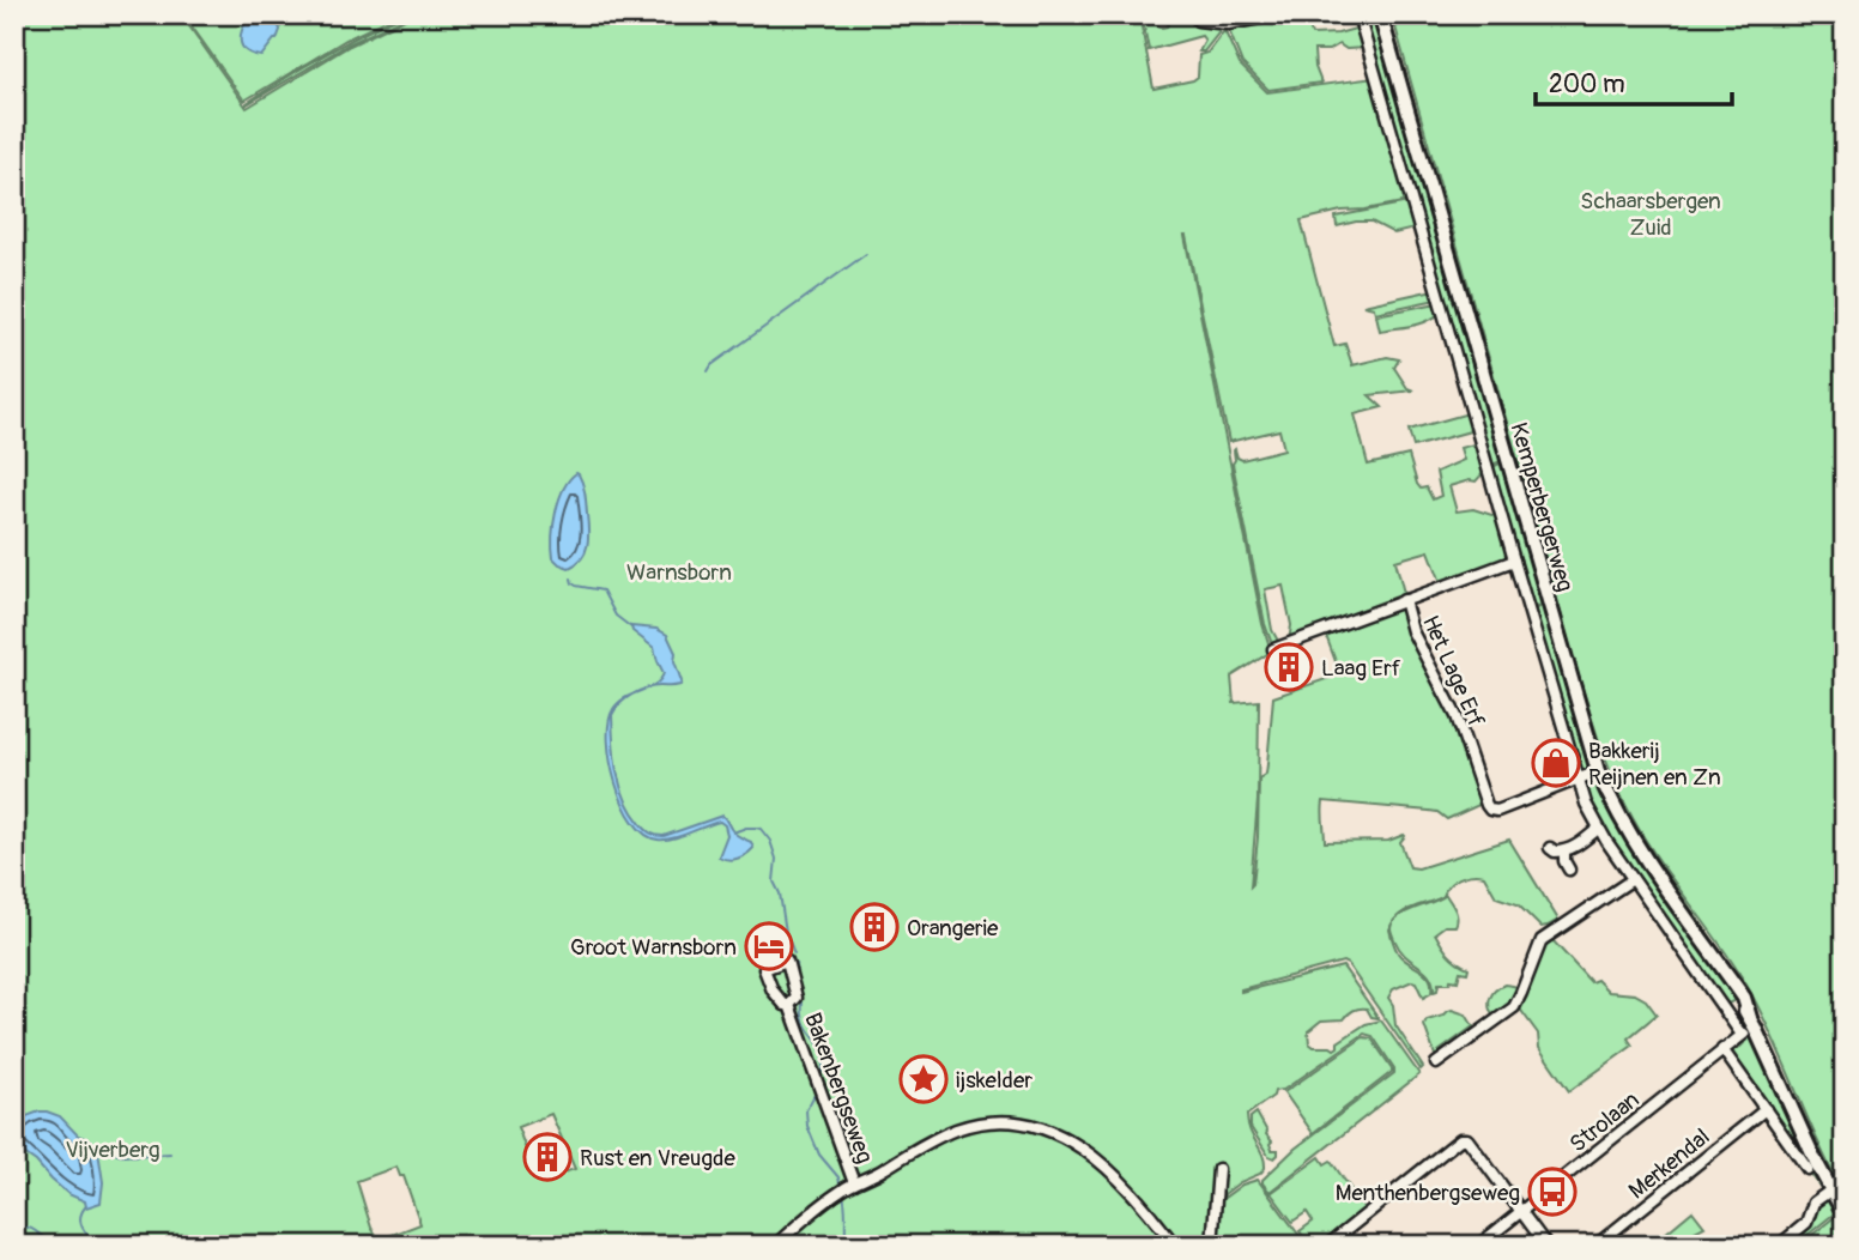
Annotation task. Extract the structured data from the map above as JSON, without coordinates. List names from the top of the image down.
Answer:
{
  "streets": {
    "main road": ["Kemperbergerweg"],
    "street": [
      "Het Lage Erf",
      "Bakenbergseweg",
      "Strolaan",
      "Merkendal"
    ]
  },
  "crossings": [
    ["Kemperbergerweg", "Het Lage Erf"],
    ["Kemperbergerweg", "Strolaan"]
  ],
  "parks": ["Schaarsbergen Zuid", "Warnsborn", "Vijverberg"],
  "places": {
    "building": ["Laag Erf", "Orangerie", "Rust en Vreugde"],
    "shop": ["Bakkerij Reijnen en Zn"],
    "hotel": ["Groot Warnsborn"],
    "place": ["ijskelder"],
    "bus stop": ["Menthenbergseweg"]
  },
  "scale_bar": "200 m"
}
